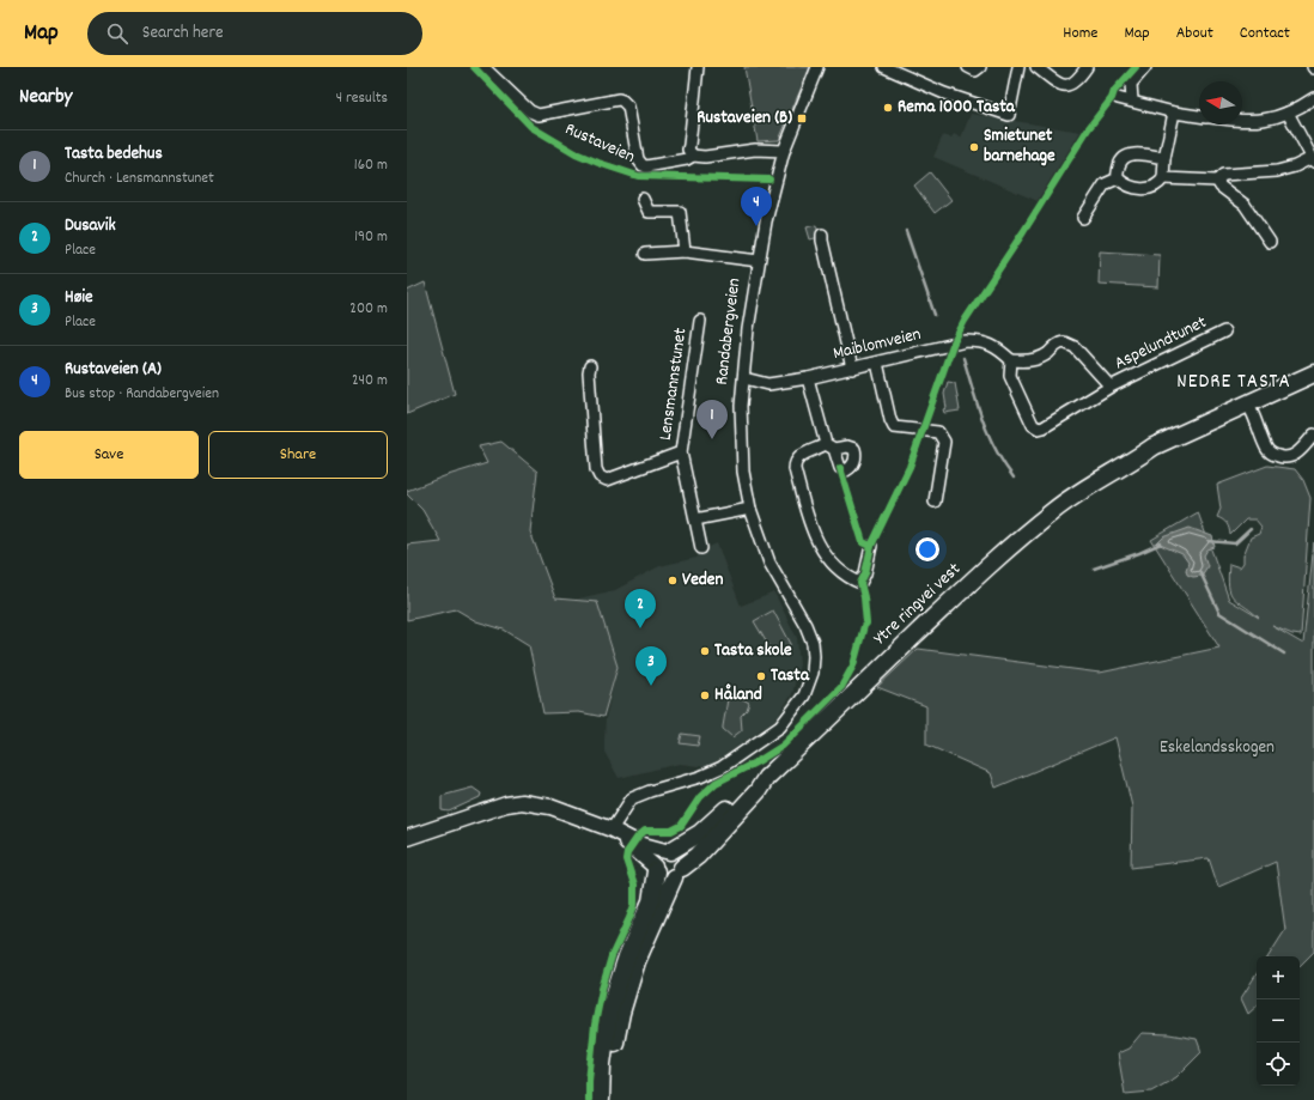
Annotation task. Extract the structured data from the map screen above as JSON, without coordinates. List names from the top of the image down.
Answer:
{
  "streets": {
    "highway": ["Ytre ringvei vest"],
    "street": [
      "Randabergveien",
      "Aspelundtunet",
      "Maiblomveien",
      "Lensmannstunet"
    ],
    "cycle path": ["Rustaveien"]
  },
  "crossings": [
    ["Randabergveien", "Maiblomveien"],
    ["Aspelundtunet", "Maiblomveien"]
  ],
  "districts": ["NEDRE TASTA"],
  "parks": ["Eskelandsskogen"],
  "places": {
    "other": [
      "Rema 1000 Tasta",
      "Smietunet barnehage",
      "Veden",
      "Tasta skole",
      "Tasta",
      "Håland"
    ],
    "transit": ["Rustaveien (B)"]
  },
  "north": "left",
  "page": {
    "header": "Map",
    "search": "Search here",
    "nav": [
      "Home",
      "Map",
      "About",
      "Contact"
    ],
    "heading": ["Nearby", "4 results"],
    "list": [
      {
        "mark": "1",
        "name": "Tasta bedehus",
        "note": "Church · Lensmannstunet",
        "value": "160 m"
      },
      {
        "mark": "2",
        "name": "Dusavik",
        "note": "Place",
        "value": "190 m"
      },
      {
        "mark": "3",
        "name": "Høie",
        "note": "Place",
        "value": "200 m"
      },
      {
        "mark": "4",
        "name": "Rustaveien (A)",
        "note": "Bus stop · Randabergveien",
        "value": "240 m"
      }
    ],
    "pins": [
      "4",
      "1",
      "2",
      "3"
    ],
    "buttons": ["Save", "Share"],
    "map_buttons": ["+", "−"]
  }
}
